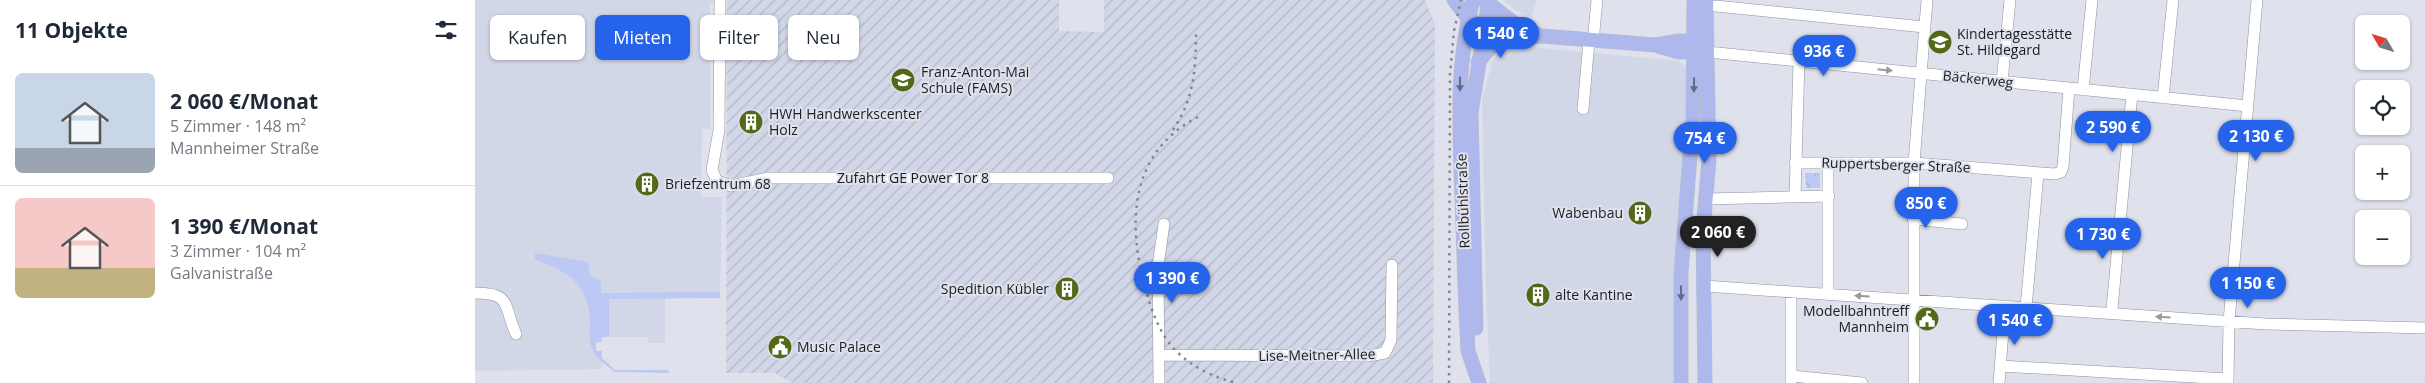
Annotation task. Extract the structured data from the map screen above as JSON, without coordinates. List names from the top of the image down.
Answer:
{
  "streets": {
    "main road": ["Rollbühlstraße"],
    "street": [
      "Bäckerweg",
      "Ruppertsberger Straße",
      "Zufahrt GE Power Tor 8",
      "Lise-Meitner-Allee"
    ]
  },
  "crossings": [
    ["Bäckerweg", "Ruppertsberger Straße"]
  ],
  "places": {
    "school or university": ["Kindertagesstätte St. Hildegard", "Franz-Anton-Mai Schule (FAMS)"],
    "building": [
      "HWH Handwerkscenter Holz",
      "Briefzentrum 68",
      "Wabenbau",
      "Spedition Kübler",
      "alte Kantine"
    ],
    "public building": ["Modellbahntreff Mannheim", "Music Palace"]
  },
  "north": "top left",
  "page": {
    "heading": "11 Objekte",
    "map_buttons": ["+", "−"],
    "chip": [
      "Kaufen",
      "Mieten",
      "Filter",
      "Neu"
    ],
    "price": [
      "1 540 €",
      "936 €",
      "2 590 €",
      "2 130 €",
      "754 €",
      "850 €",
      "2 060 €",
      "1 730 €",
      "1 390 €",
      "1 150 €",
      "1 540 €"
    ],
    "list": [
      {
        "name": "2 060 €/Monat",
        "note": "5 Zimmer · 148 m² · Mannheimer Straße"
      },
      {
        "name": "1 390 €/Monat",
        "note": "3 Zimmer · 104 m² · Galvanistraße"
      }
    ]
  }
}
